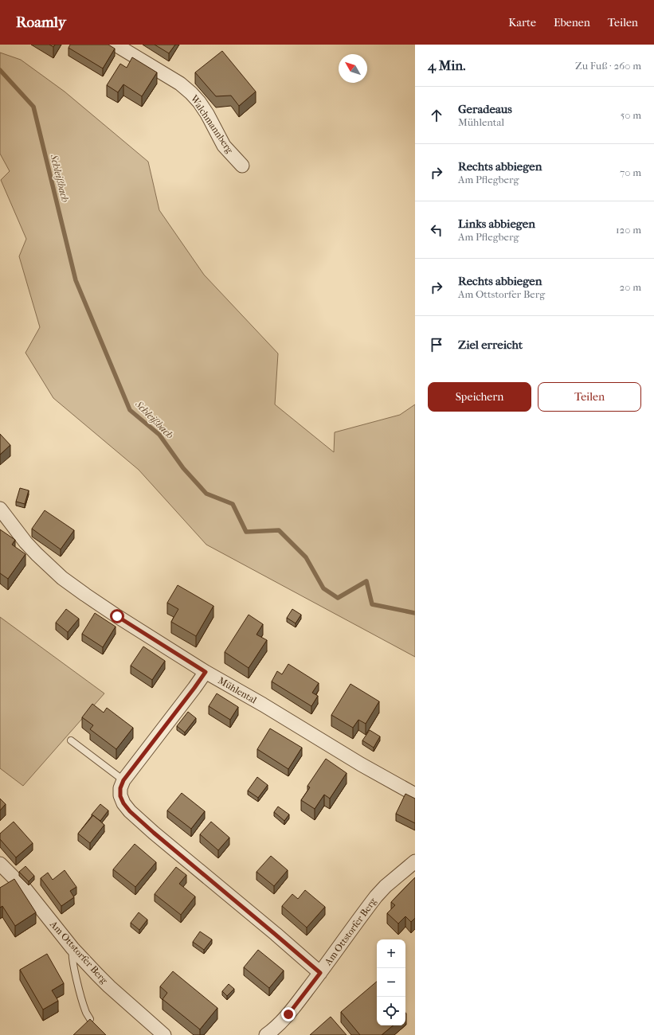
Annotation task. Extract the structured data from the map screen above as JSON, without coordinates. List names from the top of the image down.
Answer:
{
  "streets": {
    "street": ["Walchmannberg", "Mühlental", "Am Ottstorfer Berg"]
  },
  "water": ["Schleißbach"],
  "north": "top left",
  "page": {
    "header": "Roamly",
    "nav": ["Karte", "Ebenen", "Teilen"],
    "heading": ["4 Min.", "Zu Fuß · 260 m"],
    "list": [
      ["Geradeaus", "Mühlental", "50 m"],
      ["Rechts abbiegen", "Am Pflegberg", "70 m"],
      ["Links abbiegen", "Am Pflegberg", "120 m"],
      ["Rechts abbiegen", "Am Ottstorfer Berg", "20 m"],
      "Ziel erreicht"
    ],
    "buttons": ["Speichern", "Teilen"],
    "map_buttons": ["+", "−"]
  }
}
